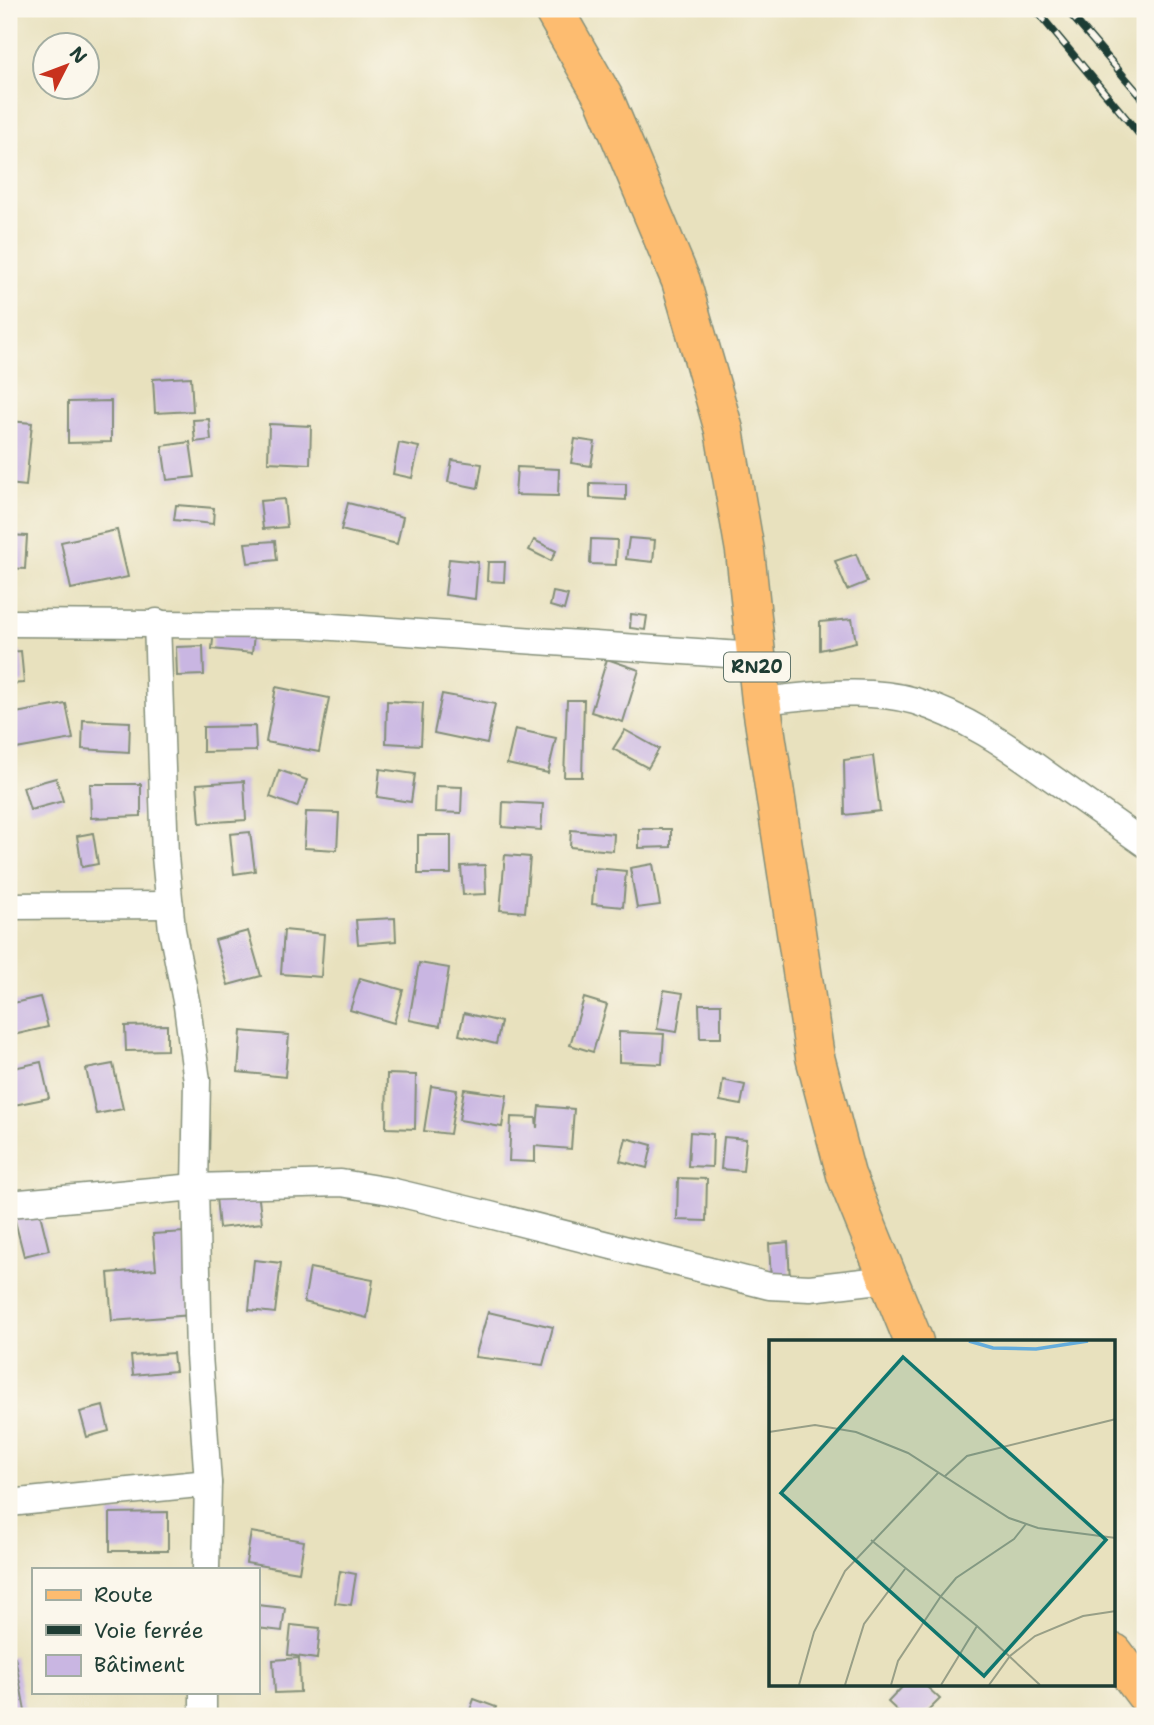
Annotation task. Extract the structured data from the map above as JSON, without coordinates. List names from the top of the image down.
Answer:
{
  "streets": {
    "main road": ["RN20"]
  },
  "legend": ["Route", "Voie ferrée", "Bâtiment"],
  "north": "top right"
}
